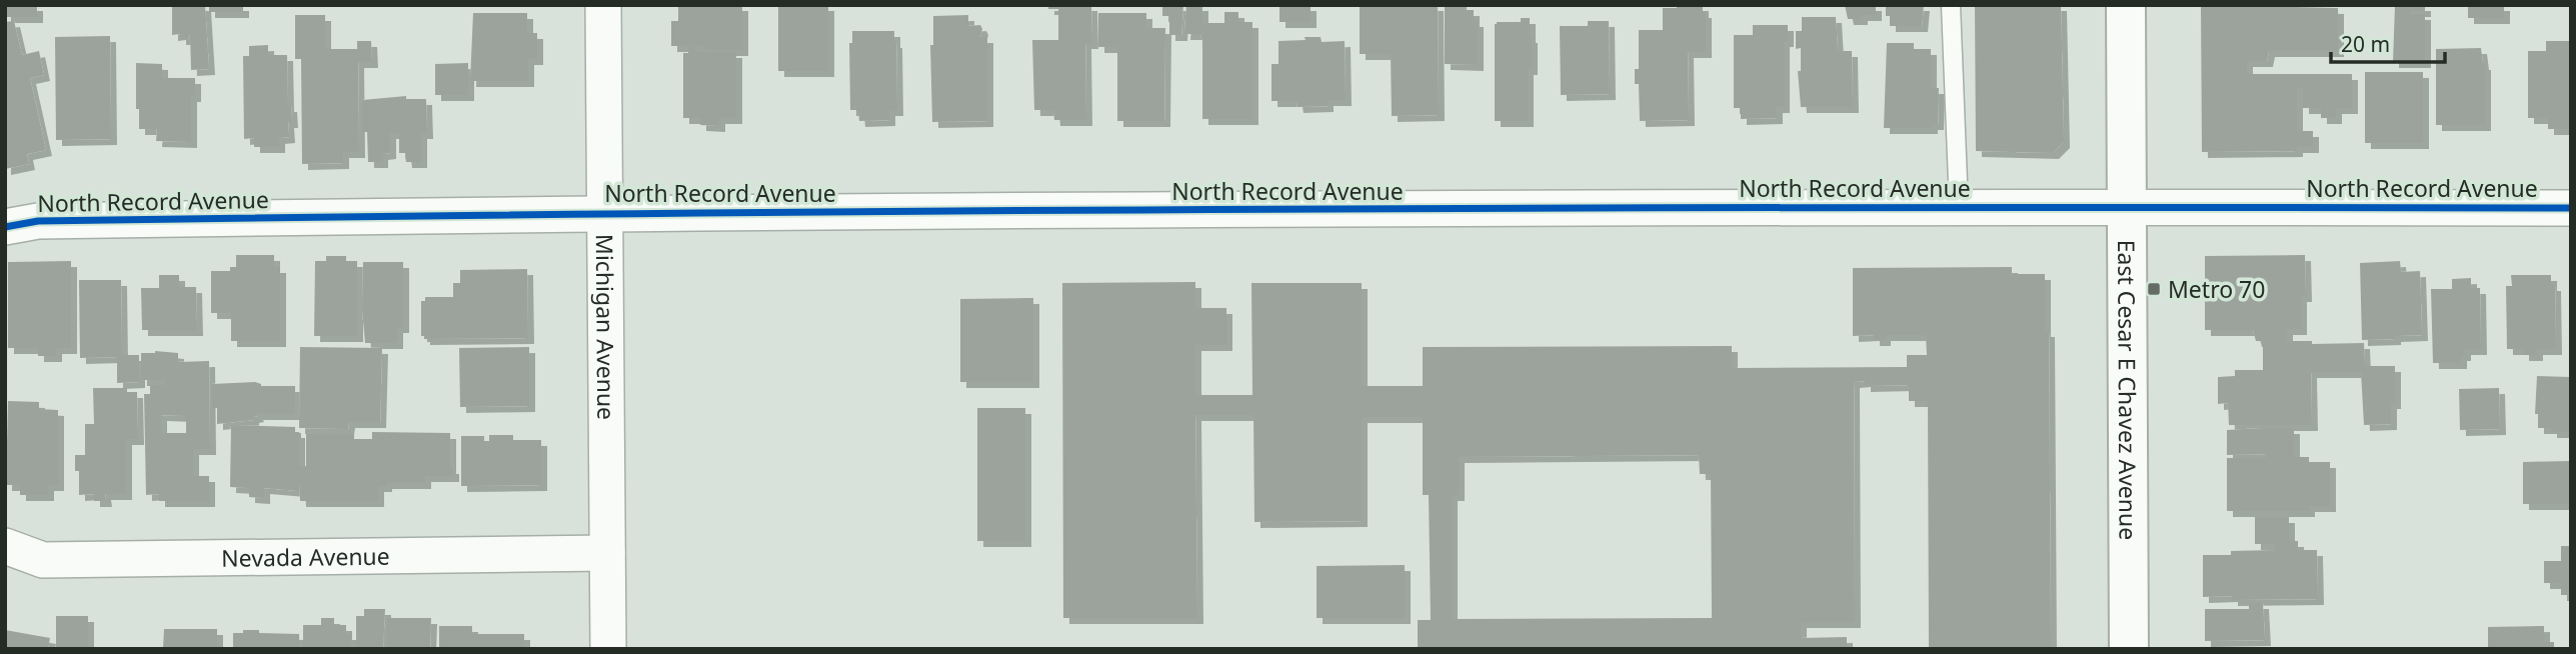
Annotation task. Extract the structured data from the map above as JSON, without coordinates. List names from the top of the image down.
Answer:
{
  "streets": {
    "main road": ["East Cesar E Chavez Avenue"],
    "street": ["North Record Avenue", "Michigan Avenue", "Nevada Avenue"]
  },
  "crossings": [
    ["North Record Avenue", "Michigan Avenue"],
    ["North Record Avenue", "East Cesar E Chavez Avenue"],
    ["Michigan Avenue", "Nevada Avenue"]
  ],
  "places": {
    "transit": ["Metro 70"]
  },
  "scale_bar": "20 m"
}
